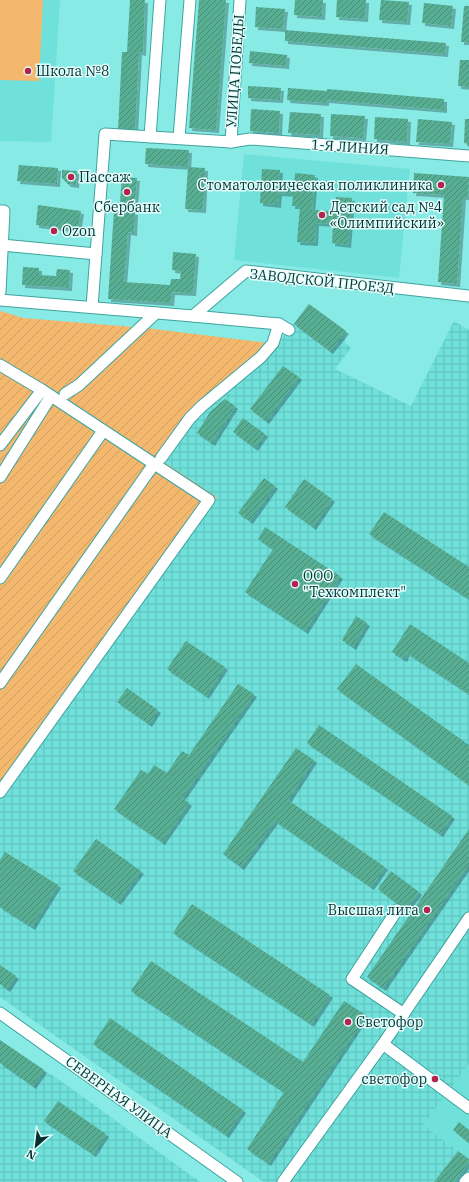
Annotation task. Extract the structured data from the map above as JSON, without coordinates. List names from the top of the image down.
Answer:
{
  "streets": {
    "street": [
      "УЛИЦА ПОБЕДЫ",
      "1-Я ЛИНИЯ",
      "ЗАВОДСКОЙ ПРОЕЗД",
      "СЕВЕРНАЯ УЛИЦА"
    ]
  },
  "crossings": [
    ["УЛИЦА ПОБЕДЫ", "1-Я ЛИНИЯ"]
  ],
  "places": [
    "Школа №8",
    "Пассаж",
    "Стоматологическая поликлиника",
    "Сбербанк",
    "Детский сад №4 «Олимпийский»",
    "Ozon",
    "ООО \"Техкомплект\"",
    "Высшая лига",
    "Светофор",
    "светофор"
  ],
  "north": "bottom left"
}
